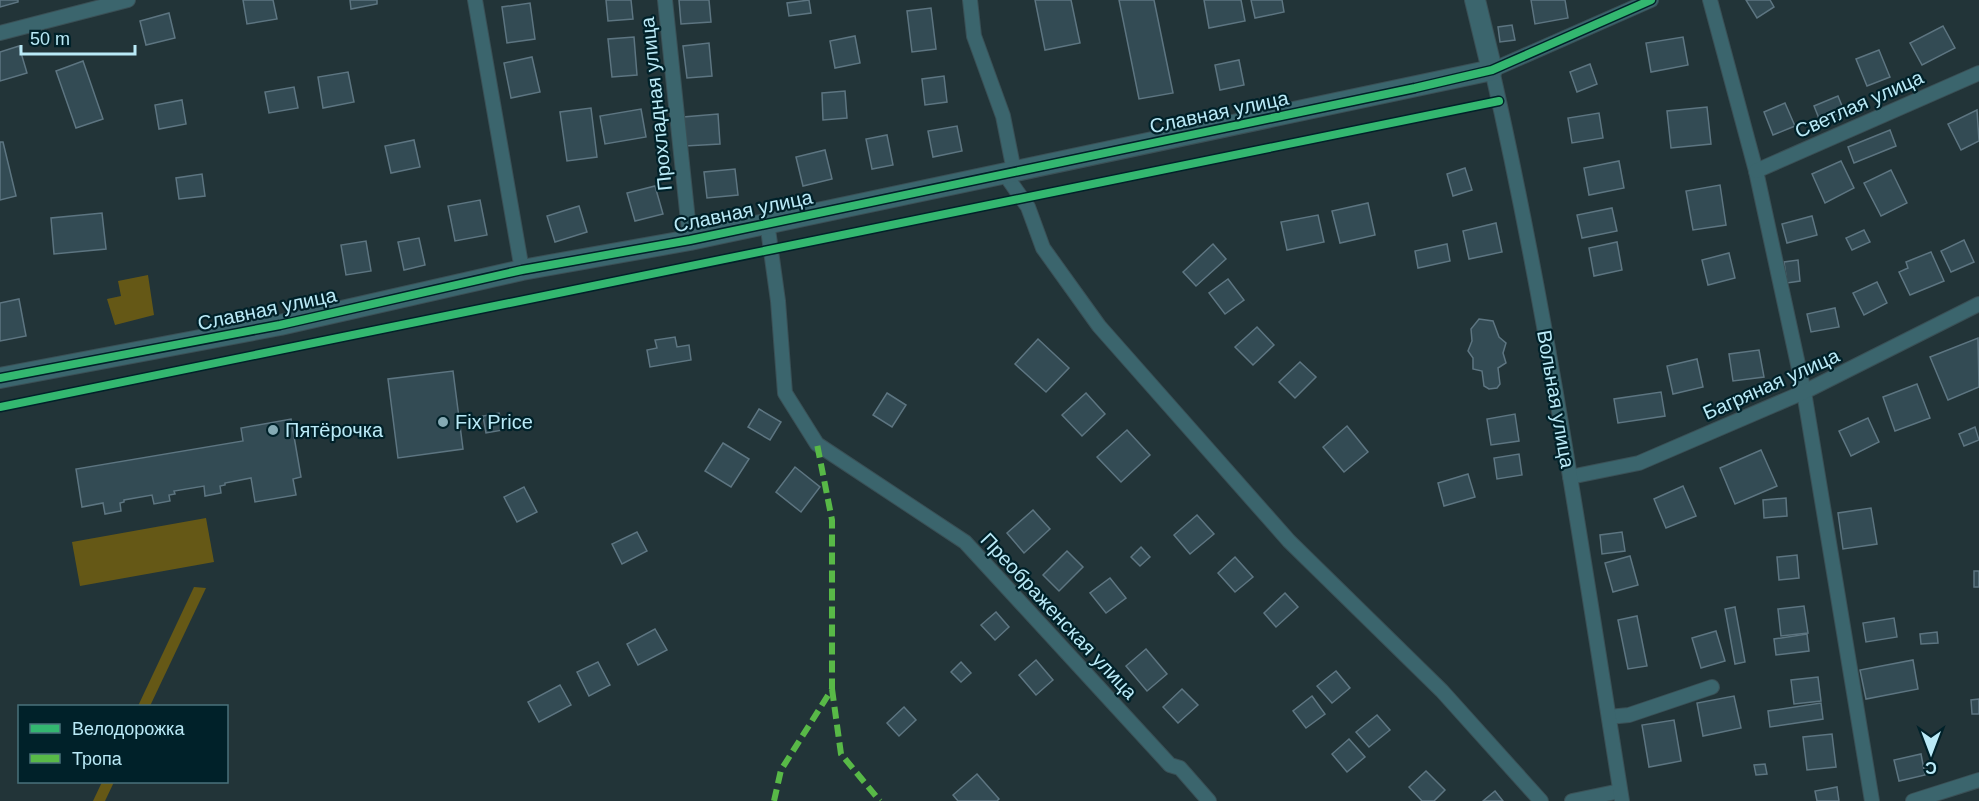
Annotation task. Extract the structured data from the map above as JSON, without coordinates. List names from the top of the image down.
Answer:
{
  "streets": {
    "street": [
      "Прохладная улица",
      "Светлая улица",
      "Славная улица",
      "Багряная улица",
      "Вольная улица",
      "Преображенская улица"
    ]
  },
  "crossings": [
    ["Прохладная улица", "Славная улица"],
    ["Славная улица", "Вольная улица"],
    ["Славная улица", "Преображенская улица"],
    ["Багряная улица", "Вольная улица"]
  ],
  "places": ["Fix Price", "Пятёрочка"],
  "legend": ["Велодорожка", "Тропа"],
  "scale_bar": "50 m",
  "north": "bottom"
}
